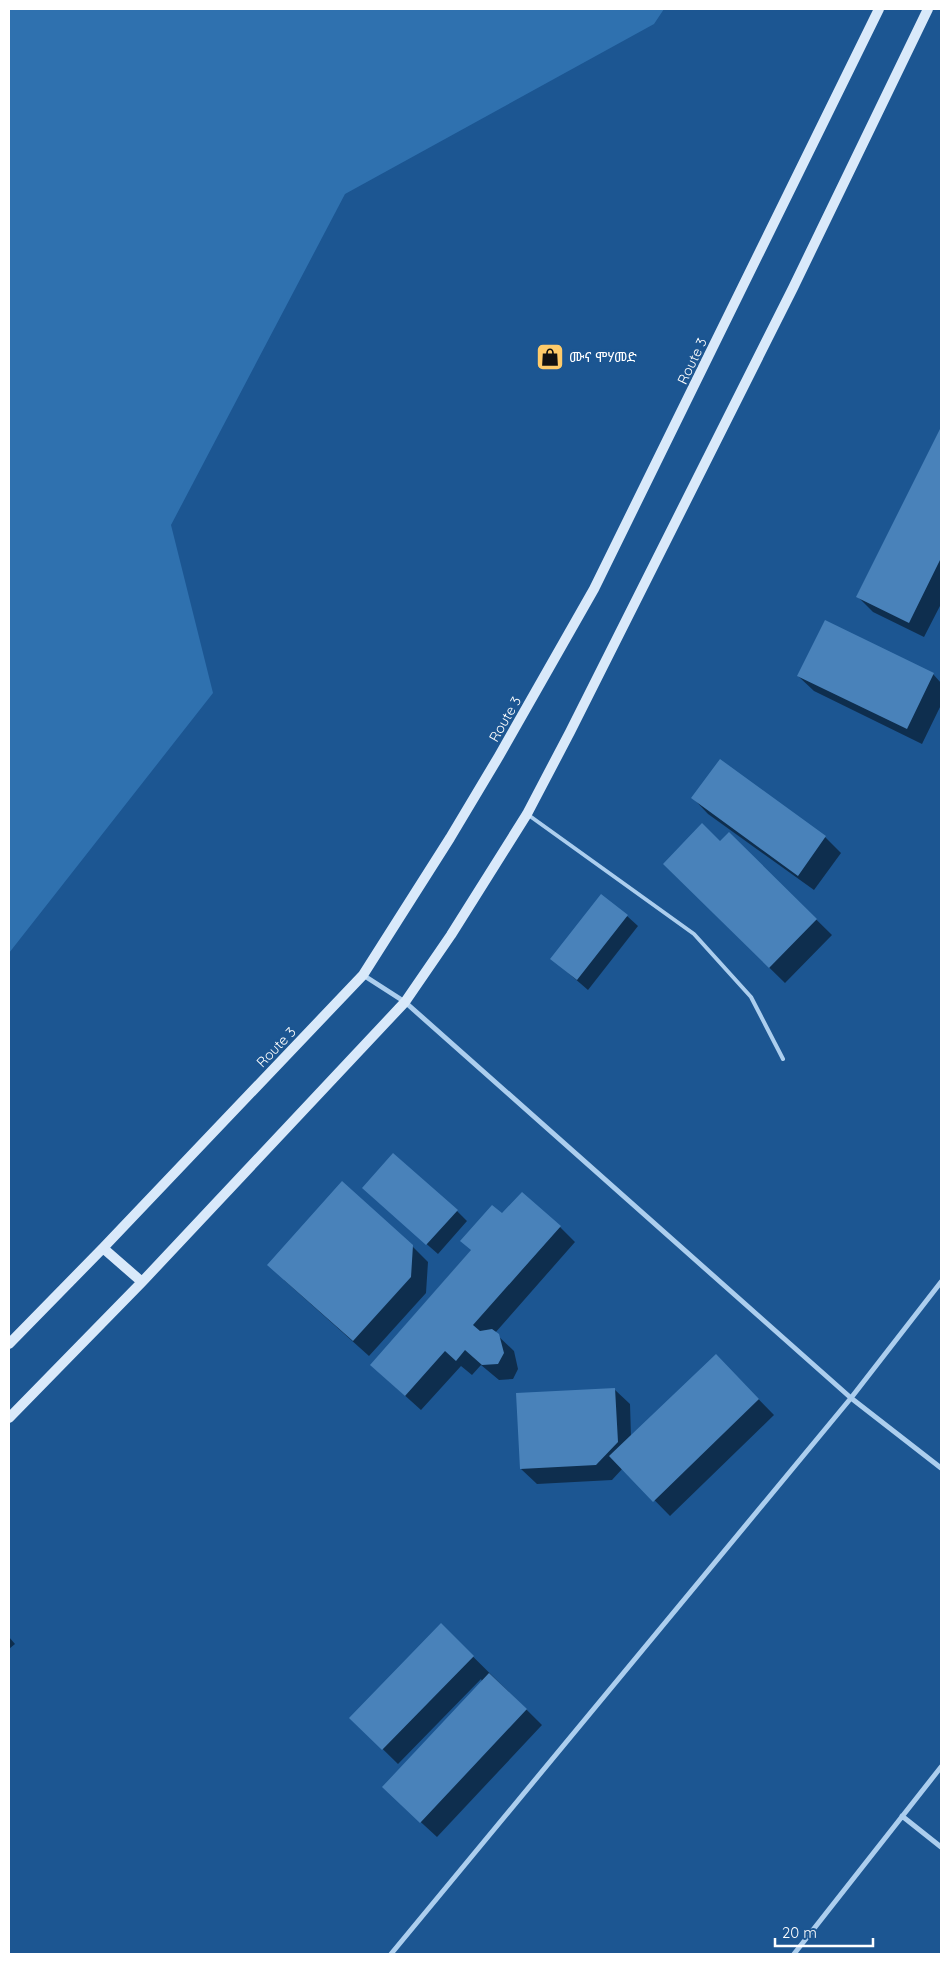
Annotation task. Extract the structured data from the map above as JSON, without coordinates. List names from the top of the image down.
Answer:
{
  "streets": {
    "main road": ["Route 3"]
  },
  "places": {
    "shop": ["ሙና ሞሃመድ"]
  },
  "scale_bar": "20 m"
}
